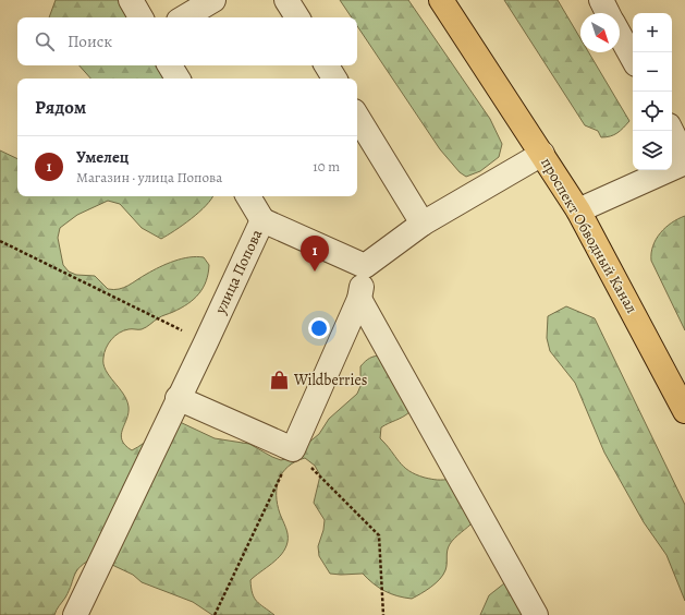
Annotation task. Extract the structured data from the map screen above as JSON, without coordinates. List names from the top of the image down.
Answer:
{
  "streets": {
    "main road": ["проспект Обводный Канал"],
    "street": ["улица Попова"]
  },
  "places": {
    "shop": ["Wildberries"]
  },
  "north": "bottom right",
  "page": {
    "map_buttons": ["+", "−"],
    "search": "Поиск",
    "heading": "Рядом",
    "list": [
      {
        "mark": "1",
        "name": "Умелец",
        "note": "Магазин · улица Попова",
        "value": "10 m"
      }
    ],
    "pins": "1"
  }
}
